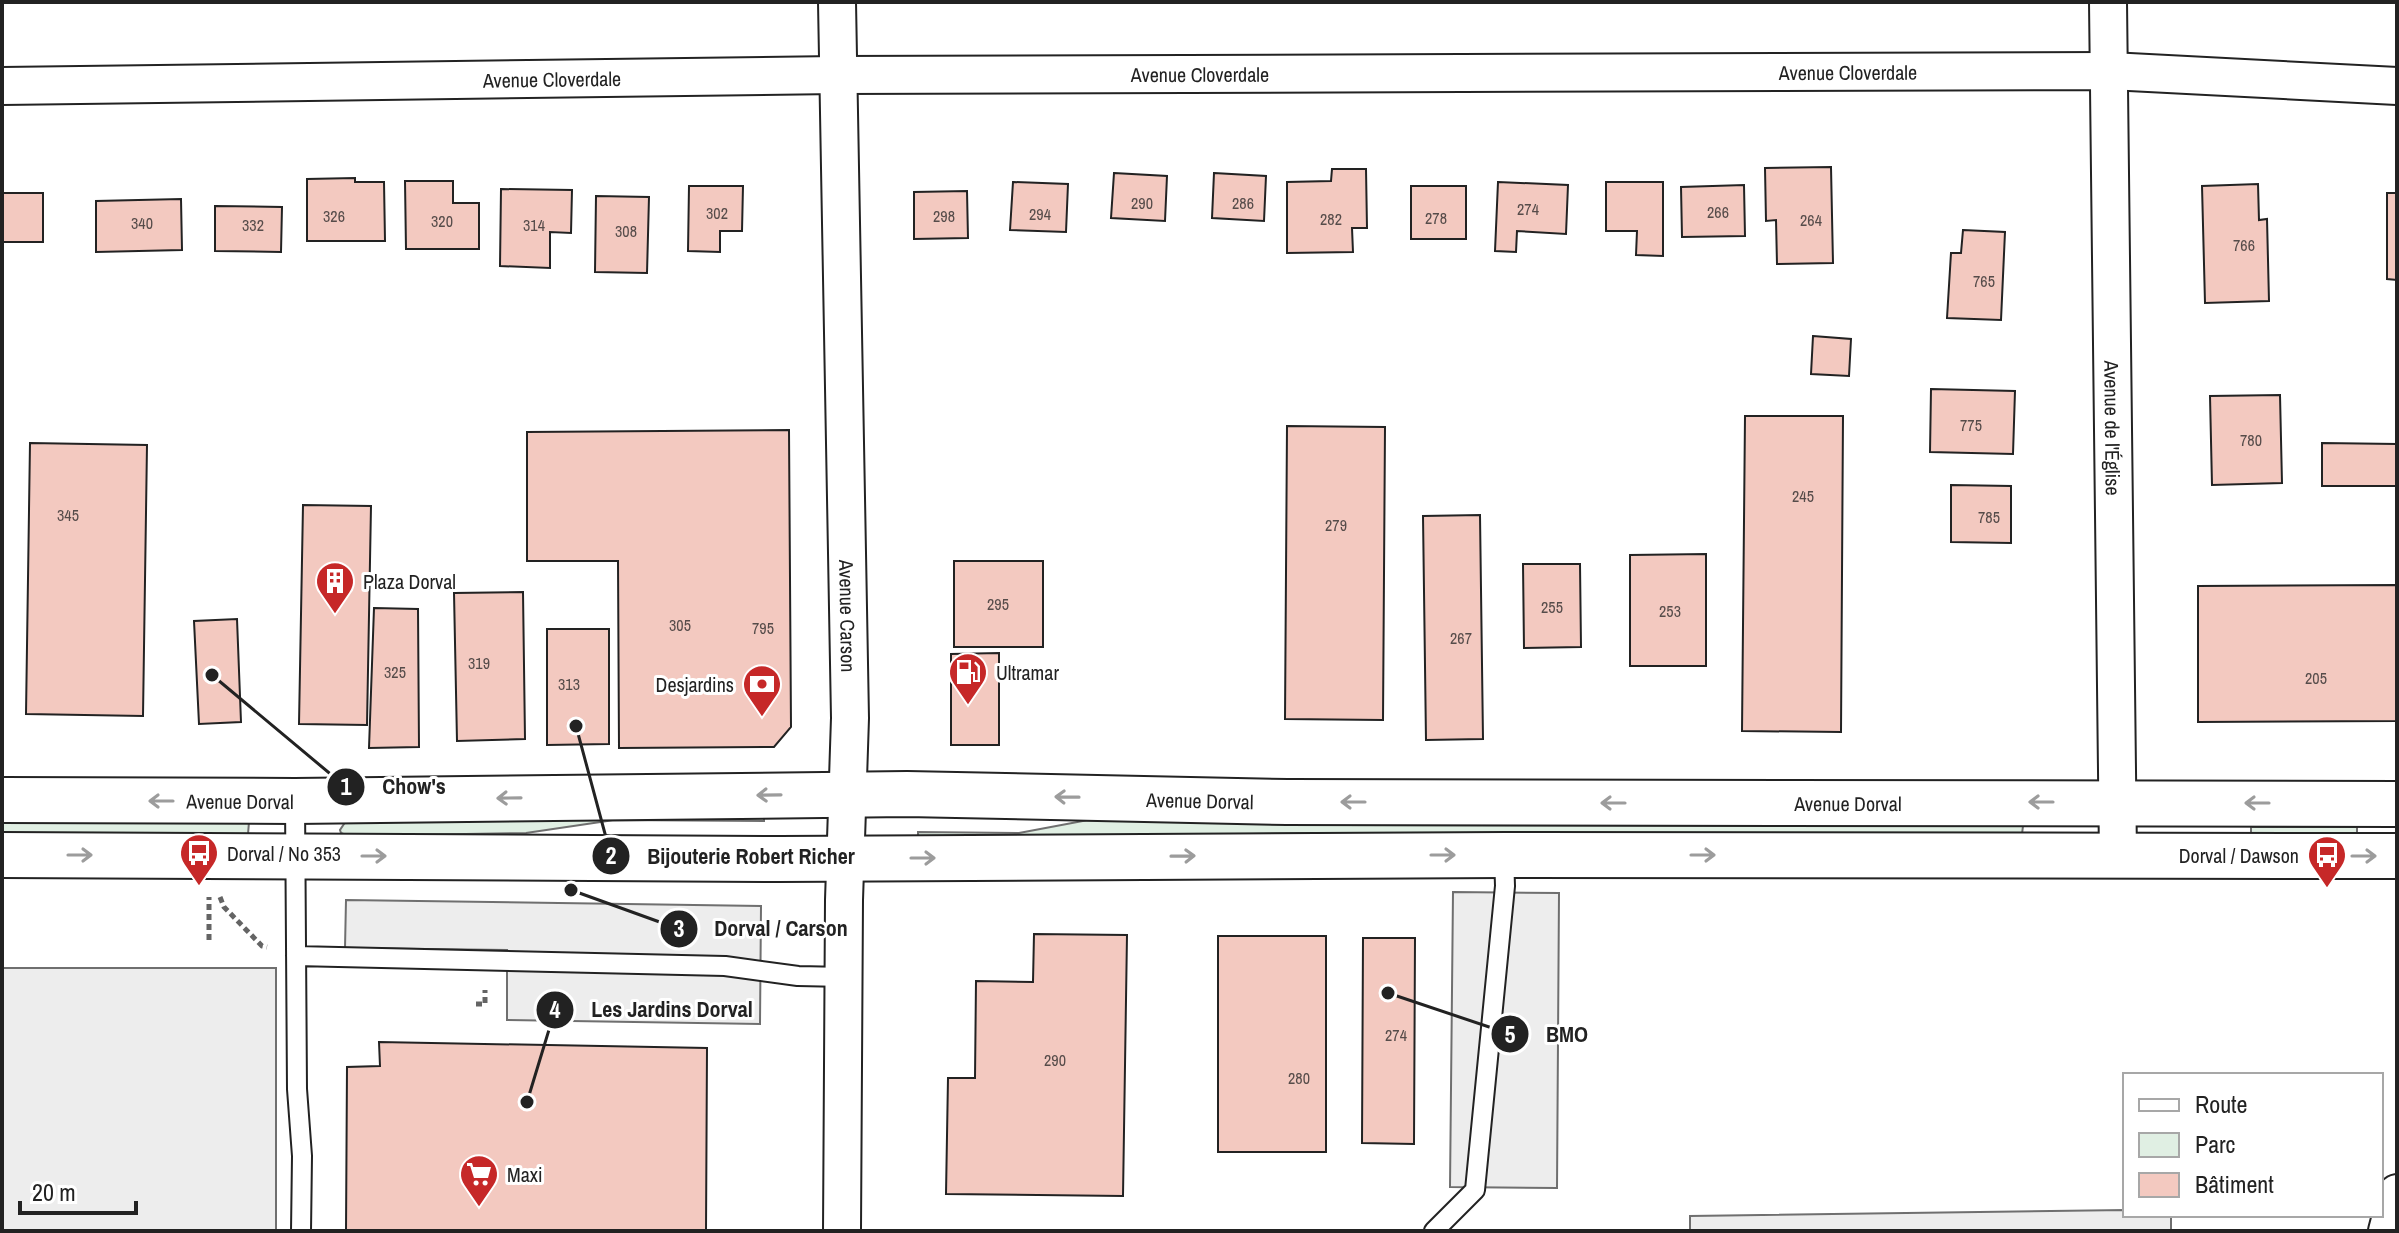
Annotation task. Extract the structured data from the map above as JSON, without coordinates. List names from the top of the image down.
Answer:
{
  "streets": {
    "street": [
      "Avenue Cloverdale",
      "Avenue de l'Église",
      "Avenue Carson",
      "Avenue Dorval"
    ]
  },
  "crossings": [
    ["Avenue Cloverdale", "Avenue de l'Église"],
    ["Avenue Cloverdale", "Avenue Carson"],
    ["Avenue de l'Église", "Avenue Dorval"],
    ["Avenue Carson", "Avenue Dorval"]
  ],
  "places": {
    "building": ["Plaza Dorval"],
    "other": [
      "Chow's",
      "Bijouterie Robert Richer",
      "Dorval / Carson",
      "BMO",
      "Les Jardins Dorval"
    ],
    "fuel station": ["Ultramar"],
    "bank": ["Desjardins"],
    "bus stop": ["Dorval / No 353", "Dorval / Dawson"],
    "supermarket": ["Maxi"]
  },
  "house_numbers": [
    "290",
    "286",
    "274",
    "266",
    "302",
    "294",
    "326",
    "298",
    "278",
    "282",
    "264",
    "320",
    "340",
    "332",
    "314",
    "308",
    "766",
    "765",
    "775",
    "780",
    "245",
    "345",
    "785",
    "279",
    "295",
    "255",
    "253",
    "305",
    "795",
    "267",
    "319",
    "325",
    "205",
    "313",
    "274",
    "290",
    "280"
  ],
  "legend": ["Route", "Parc", "Bâtiment"],
  "scale_bar": "20 m"
}
